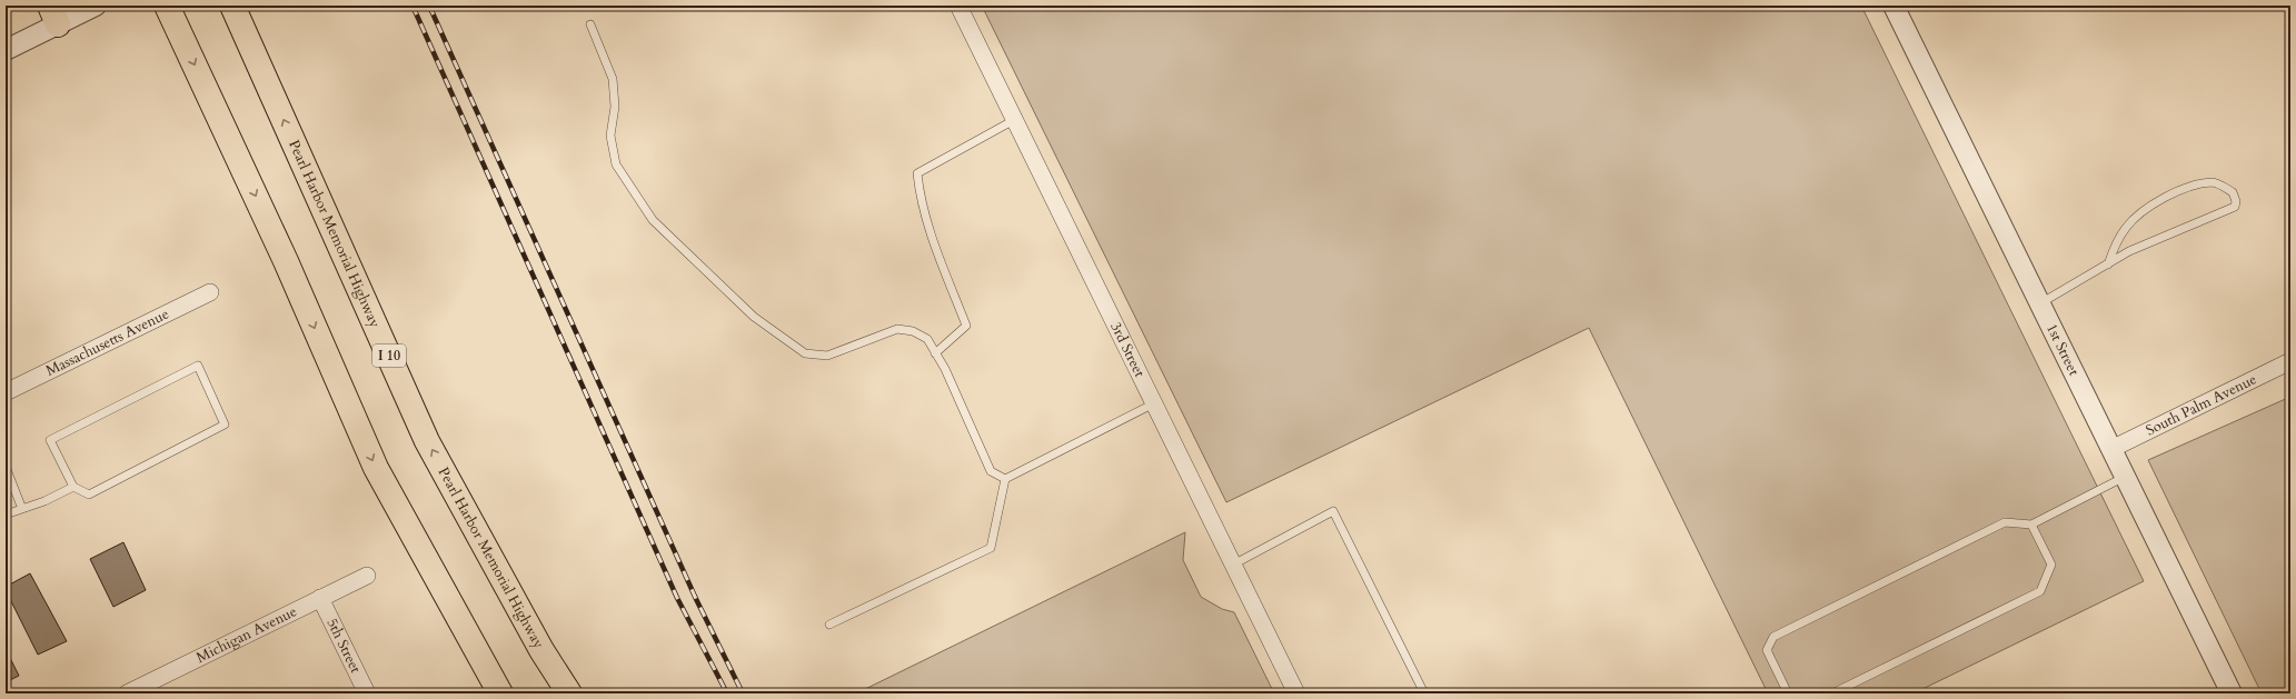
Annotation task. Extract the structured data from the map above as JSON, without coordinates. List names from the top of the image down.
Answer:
{
  "streets": {
    "highway": ["Pearl Harbor Memorial Highway", "I 10"],
    "street": [
      "Massachusetts Avenue",
      "3rd Street",
      "1st Street",
      "South Palm Avenue",
      "Michigan Avenue",
      "5th Street"
    ]
  },
  "crossings": [
    ["1st Street", "South Palm Avenue"],
    ["Michigan Avenue", "5th Street"]
  ]
}
